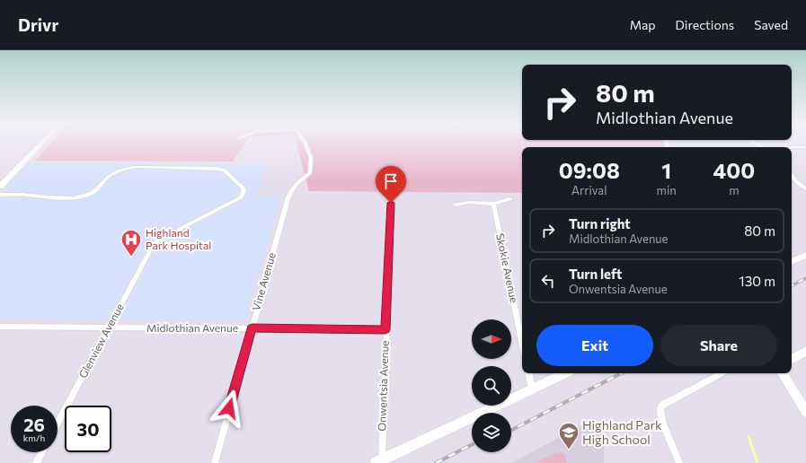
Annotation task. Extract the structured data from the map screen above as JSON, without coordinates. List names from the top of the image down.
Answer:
{
  "streets": {
    "street": [
      "Skokie Avenue",
      "Vine Avenue",
      "Midlothian Avenue",
      "Glenview Avenue",
      "Onwentsia Avenue"
    ]
  },
  "crossings": [
    ["Vine Avenue", "Midlothian Avenue"],
    ["Midlothian Avenue", "Glenview Avenue"],
    ["Midlothian Avenue", "Onwentsia Avenue"]
  ],
  "places": {
    "hospital": ["Highland Park Hospital"],
    "school or university": ["Highland Park High School"]
  },
  "north": "right",
  "page": {
    "header": "Drivr",
    "nav": ["Map", "Directions", "Saved"],
    "turn": ["80 m", "Midlothian Avenue"],
    "eta": [
      "09:08",
      "Arrival",
      "1",
      "min",
      "400",
      "m"
    ],
    "list": [
      {
        "name": "Turn right",
        "note": "Midlothian Avenue",
        "value": "80 m"
      },
      {
        "name": "Turn left",
        "note": "Onwentsia Avenue",
        "value": "130 m"
      }
    ],
    "buttons": ["Exit", "Share"],
    "speed": "26 km/h",
    "limit": "30"
  }
}
